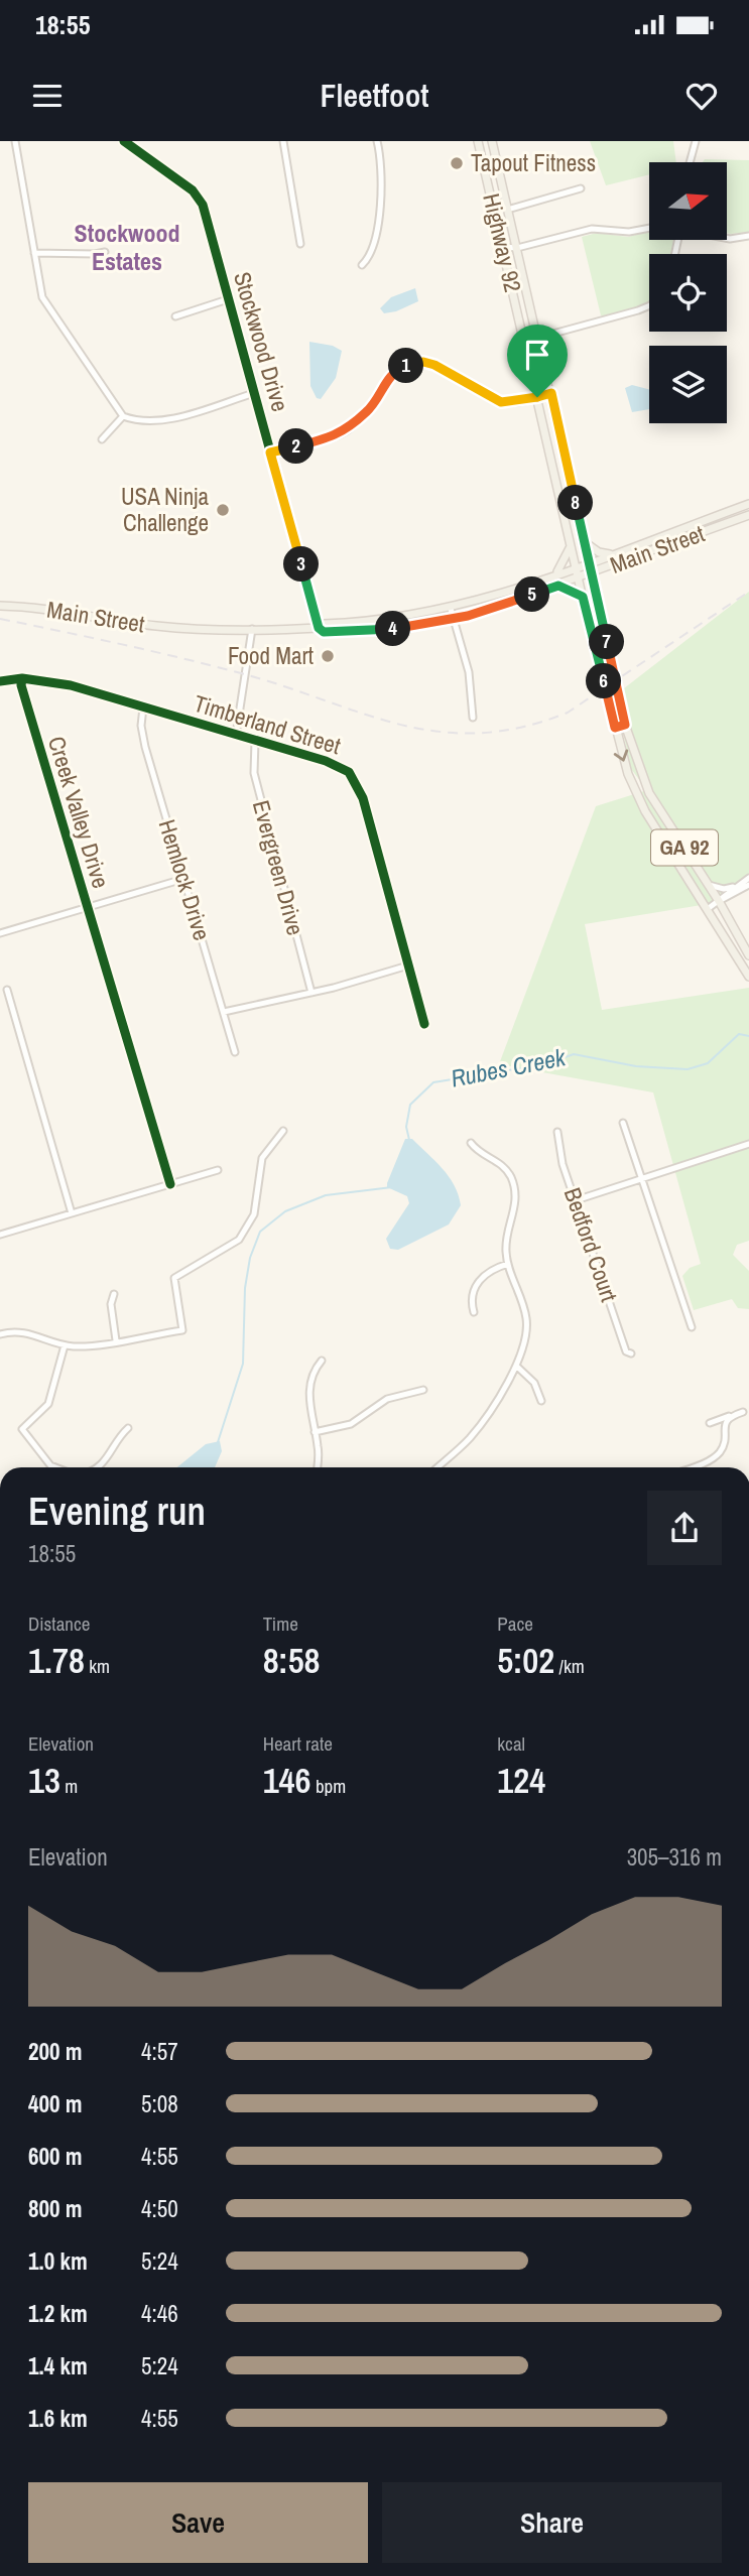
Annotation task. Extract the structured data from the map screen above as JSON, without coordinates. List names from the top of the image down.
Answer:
{
  "streets": {
    "main road": ["Highway 92", "Main Street", "GA 92"],
    "street": [
      "Stockwood Drive",
      "Timberland Street",
      "Creek Valley Drive",
      "Evergreen Drive",
      "Hemlock Drive",
      "Bedford Court"
    ]
  },
  "crossings": [
    ["Highway 92", "Main Street"],
    ["Stockwood Drive", "Main Street"],
    ["Timberland Street", "Creek Valley Drive"],
    ["Timberland Street", "Evergreen Drive"],
    ["Timberland Street", "Hemlock Drive"]
  ],
  "districts": ["Stockwood Estates"],
  "water": ["Rubes Creek"],
  "places": ["Tapout Fitness", "USA Ninja Challenge", "Food Mart"],
  "north": "right",
  "page": {
    "status": "18:55",
    "header": "Fleetfoot",
    "pins": [
      "1",
      "2",
      "8",
      "3",
      "5",
      "4",
      "7",
      "6"
    ],
    "heading": ["Evening run", "18:55"],
    "stats": [
      ["Distance", "1.78 km"],
      ["Time", "8:58"],
      ["Pace", "5:02 /km"],
      ["Elevation", "13 m"],
      ["Heart rate", "146 bpm"],
      ["kcal", "124"]
    ],
    "chart": ["Elevation", "305–316 m"],
    "list": [
      {
        "name": "200 m",
        "note": "4:57"
      },
      {
        "name": "400 m",
        "note": "5:08"
      },
      {
        "name": "600 m",
        "note": "4:55"
      },
      {
        "name": "800 m",
        "note": "4:50"
      },
      {
        "name": "1.0 km",
        "note": "5:24"
      },
      {
        "name": "1.2 km",
        "note": "4:46"
      },
      {
        "name": "1.4 km",
        "note": "5:24"
      },
      {
        "name": "1.6 km",
        "note": "4:55"
      }
    ],
    "buttons": ["Save", "Share"]
  }
}
